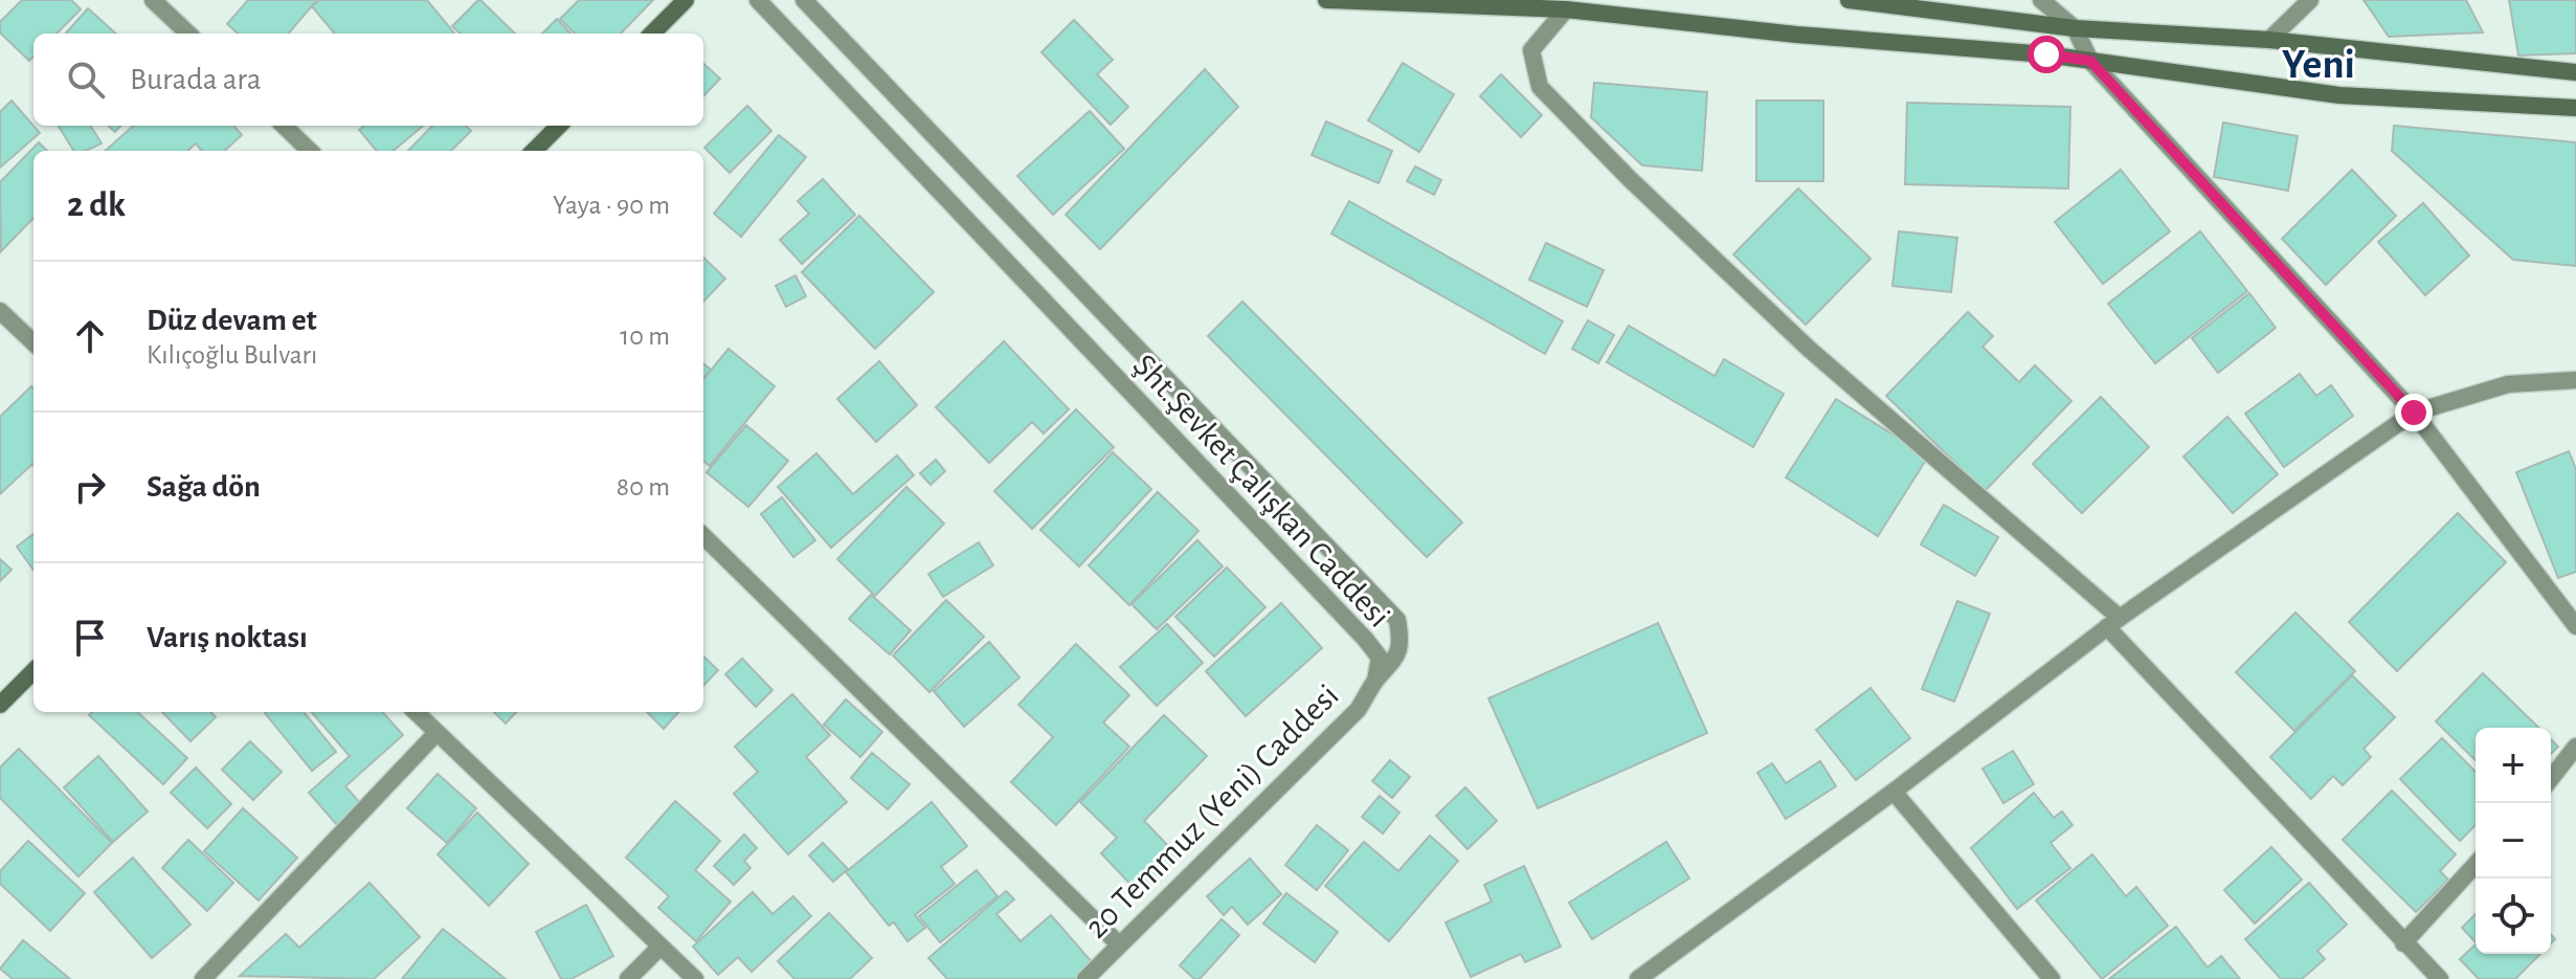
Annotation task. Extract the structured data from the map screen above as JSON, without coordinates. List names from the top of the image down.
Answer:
{
  "streets": {
    "street": ["Şht.Şevket Çalışkan Caddesi", "20 Temmuz (Yeni) Caddesi"]
  },
  "crossings": [
    ["Şht.Şevket Çalışkan Caddesi", "20 Temmuz (Yeni) Caddesi"]
  ],
  "districts": ["Yeni"],
  "page": {
    "search": "Burada ara",
    "heading": ["2 dk", "Yaya · 90 m"],
    "list": [
      ["Düz devam et", "Kılıçoğlu Bulvarı", "10 m"],
      ["Sağa dön", "80 m"],
      "Varış noktası"
    ],
    "map_buttons": ["+", "−"]
  }
}
